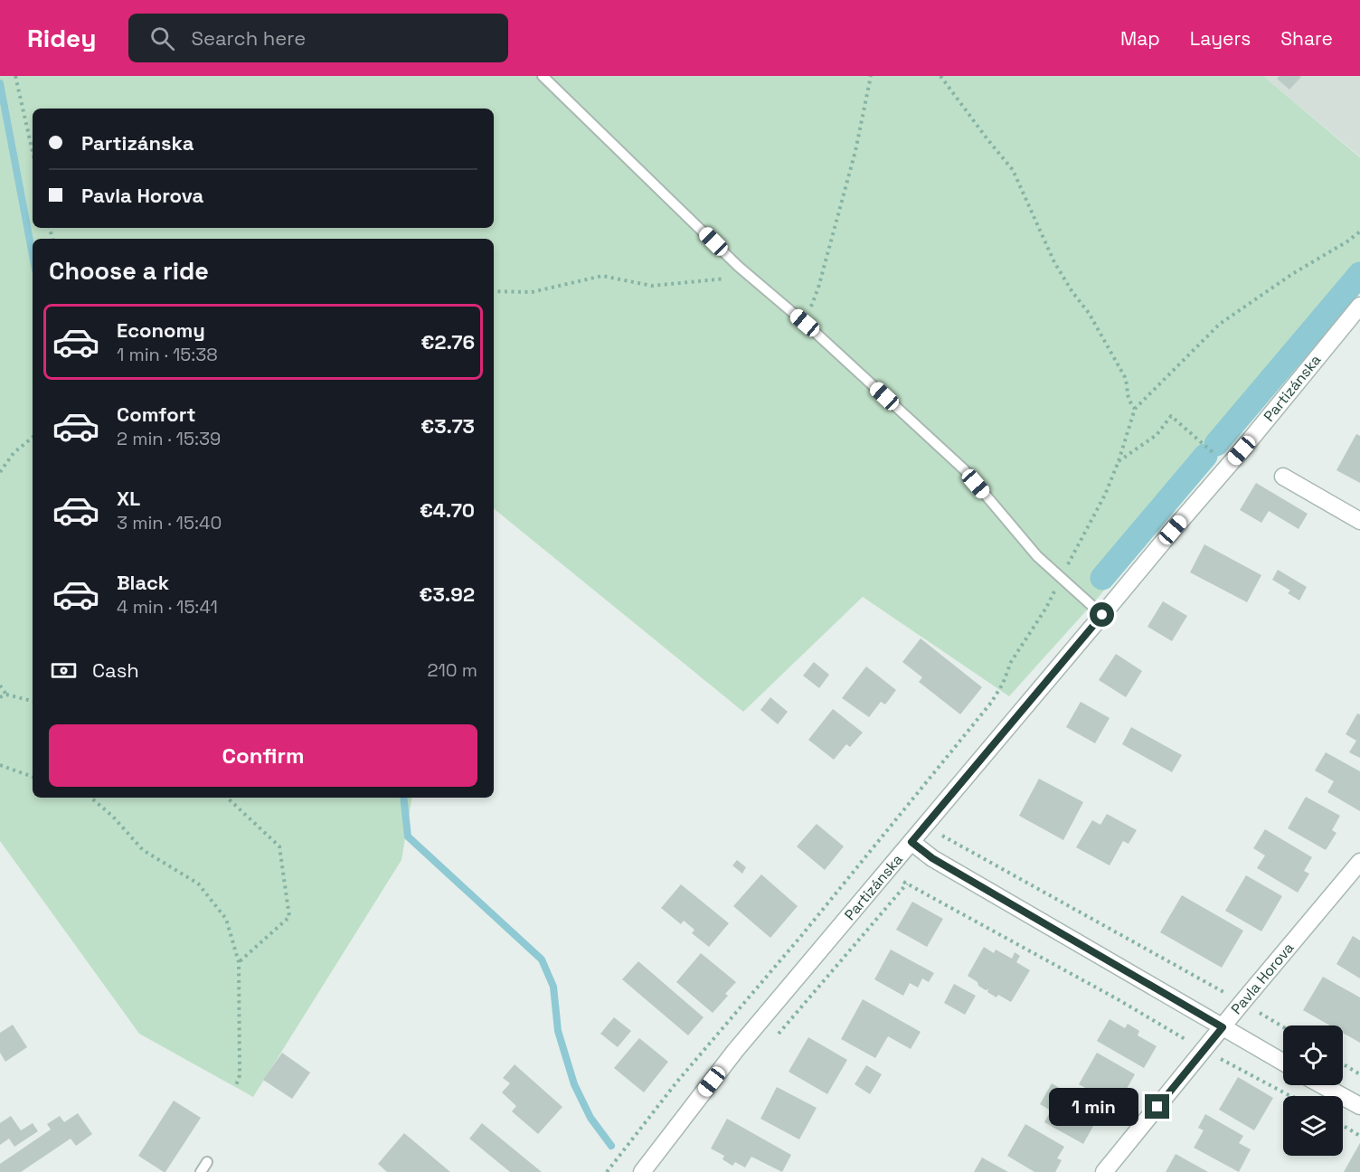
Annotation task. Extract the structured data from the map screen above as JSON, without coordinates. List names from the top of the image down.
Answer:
{
  "streets": {
    "street": ["Partizánska", "Pavla Horova"]
  },
  "page": {
    "header": "Ridey",
    "search": "Search here",
    "nav": ["Map", "Layers", "Share"],
    "banner": ["Partizánska", "Pavla Horova"],
    "heading": "Choose a ride",
    "list": [
      {
        "name": "Economy",
        "note": "1 min · 15:38",
        "value": "€2.76"
      },
      {
        "name": "Comfort",
        "note": "2 min · 15:39",
        "value": "€3.73"
      },
      {
        "name": "XL",
        "note": "3 min · 15:40",
        "value": "€4.70"
      },
      {
        "name": "Black",
        "note": "4 min · 15:41",
        "value": "€3.92"
      }
    ],
    "pay": ["Cash", "210 m"],
    "buttons": "Confirm",
    "bubble": "1 min"
  }
}
